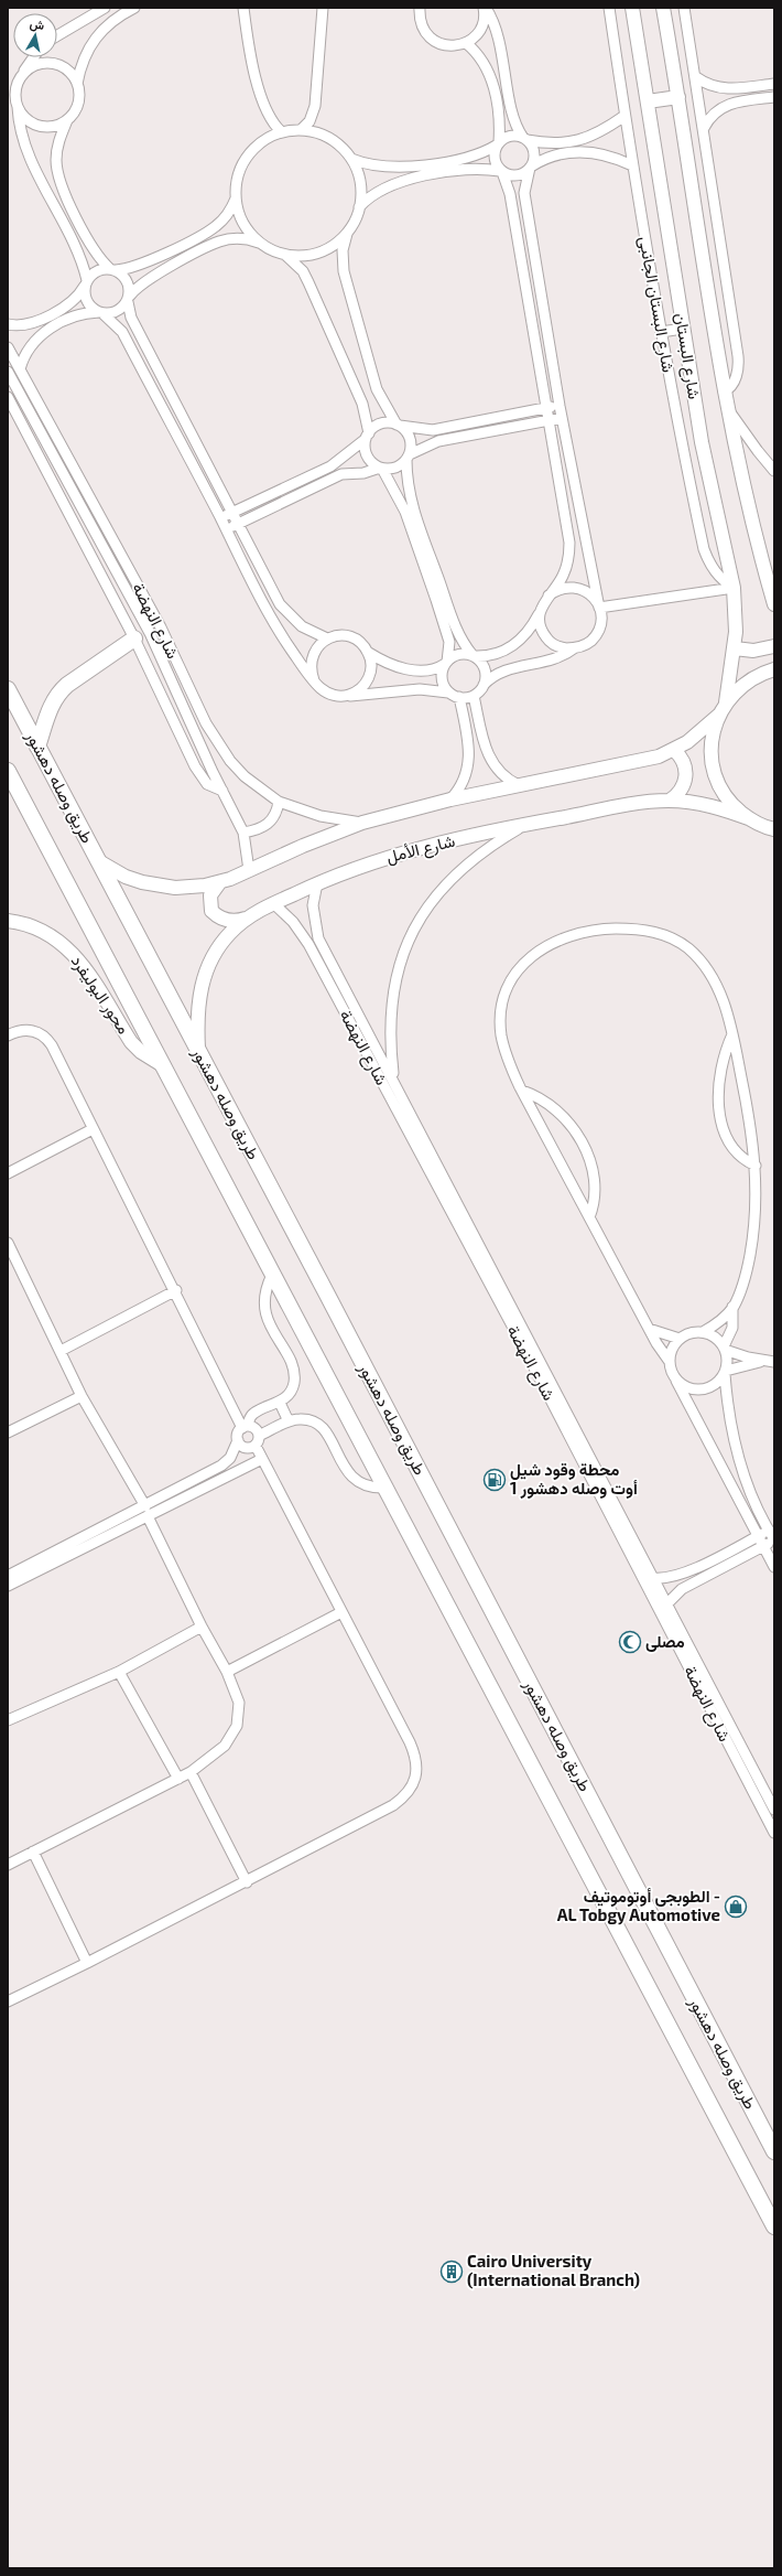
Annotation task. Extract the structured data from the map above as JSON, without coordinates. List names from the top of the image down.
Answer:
{
  "streets": {
    "main road": [
      "شارع البستان",
      "طريق وصله دهشور",
      "شارع الأمل",
      "محور البوليفرد"
    ],
    "street": ["شارع البستان الجانبى", "شارع النهضة"]
  },
  "crossings": [
    ["شارع البستان الجانبى", "شارع البستان"],
    ["شارع النهضة", "شارع الأمل"],
    ["طريق وصله دهشور", "شارع الأمل"]
  ],
  "places": {
    "fuel station": ["محطة وقود شيل أوت وصله دهشور 1"],
    "mosque": ["مصلى"],
    "shop": ["الطوبجى أوتوموتيف - AL Tobgy Automotive"],
    "building": ["Cairo University (International Branch)"]
  },
  "north": "top"
}
